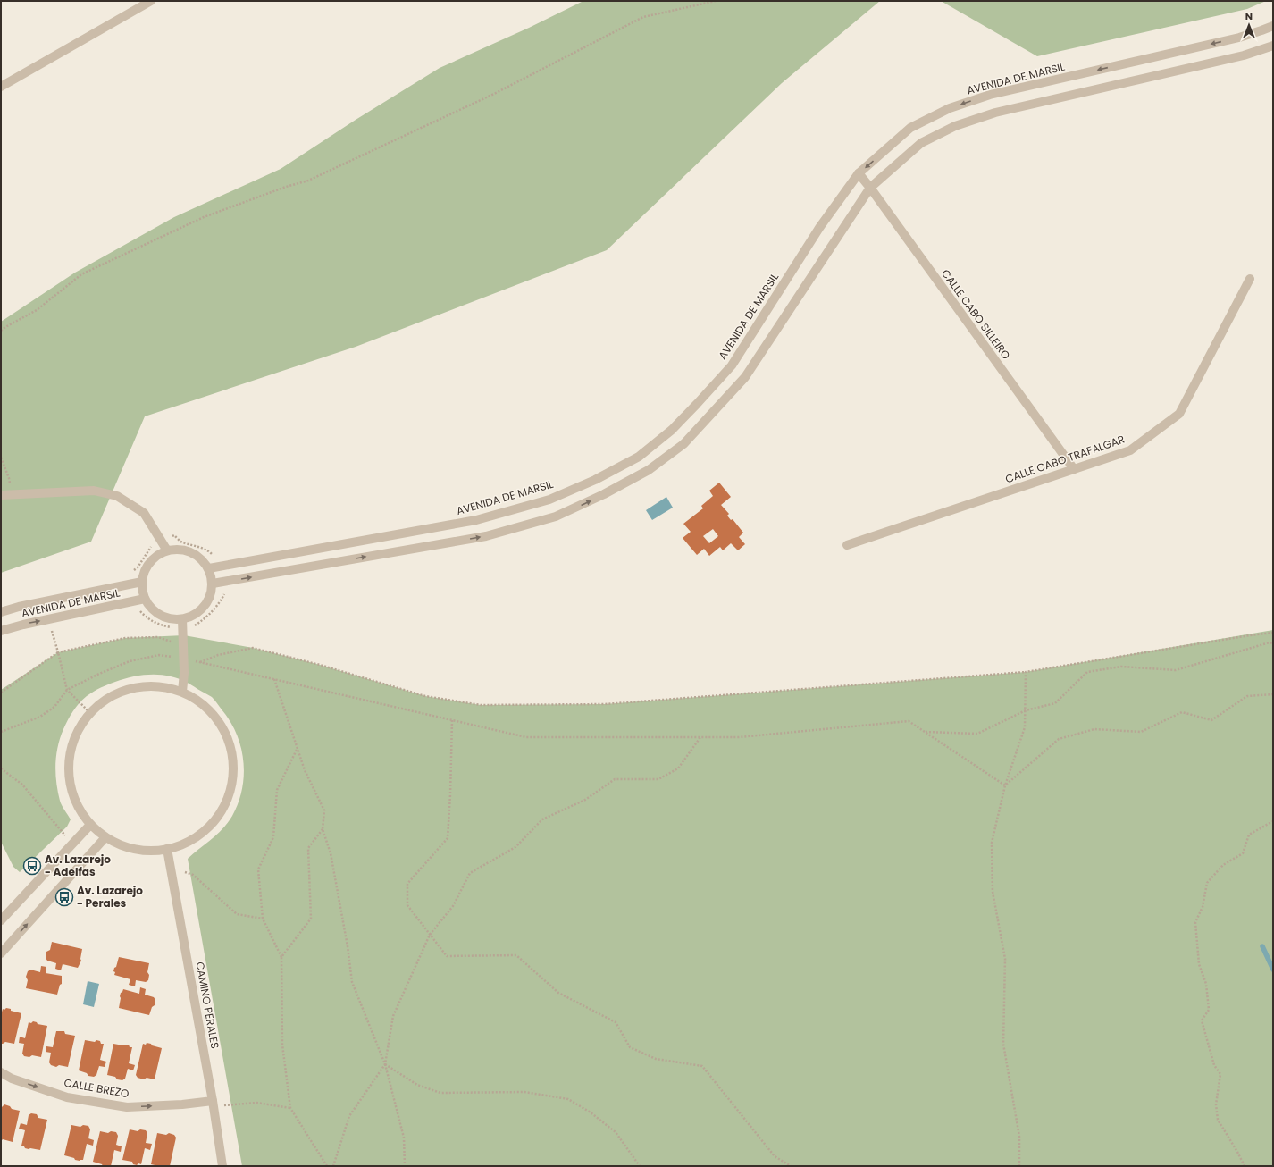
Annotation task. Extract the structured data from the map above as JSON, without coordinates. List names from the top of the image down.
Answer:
{
  "streets": {
    "street": [
      "AVENIDA DE MARSIL",
      "CALLE CABO SILLEIRO",
      "CALLE CABO TRAFALGAR",
      "CAMINO PERALES",
      "CALLE BREZO"
    ]
  },
  "crossings": [
    ["AVENIDA DE MARSIL", "CALLE CABO SILLEIRO"],
    ["CALLE CABO SILLEIRO", "CALLE CABO TRAFALGAR"],
    ["CAMINO PERALES", "CALLE BREZO"]
  ],
  "one_way": ["CALLE BREZO"],
  "places": {
    "bus stop": ["Av. Lazarejo - Adelfas", "Av. Lazarejo - Perales"]
  },
  "north": "top"
}
